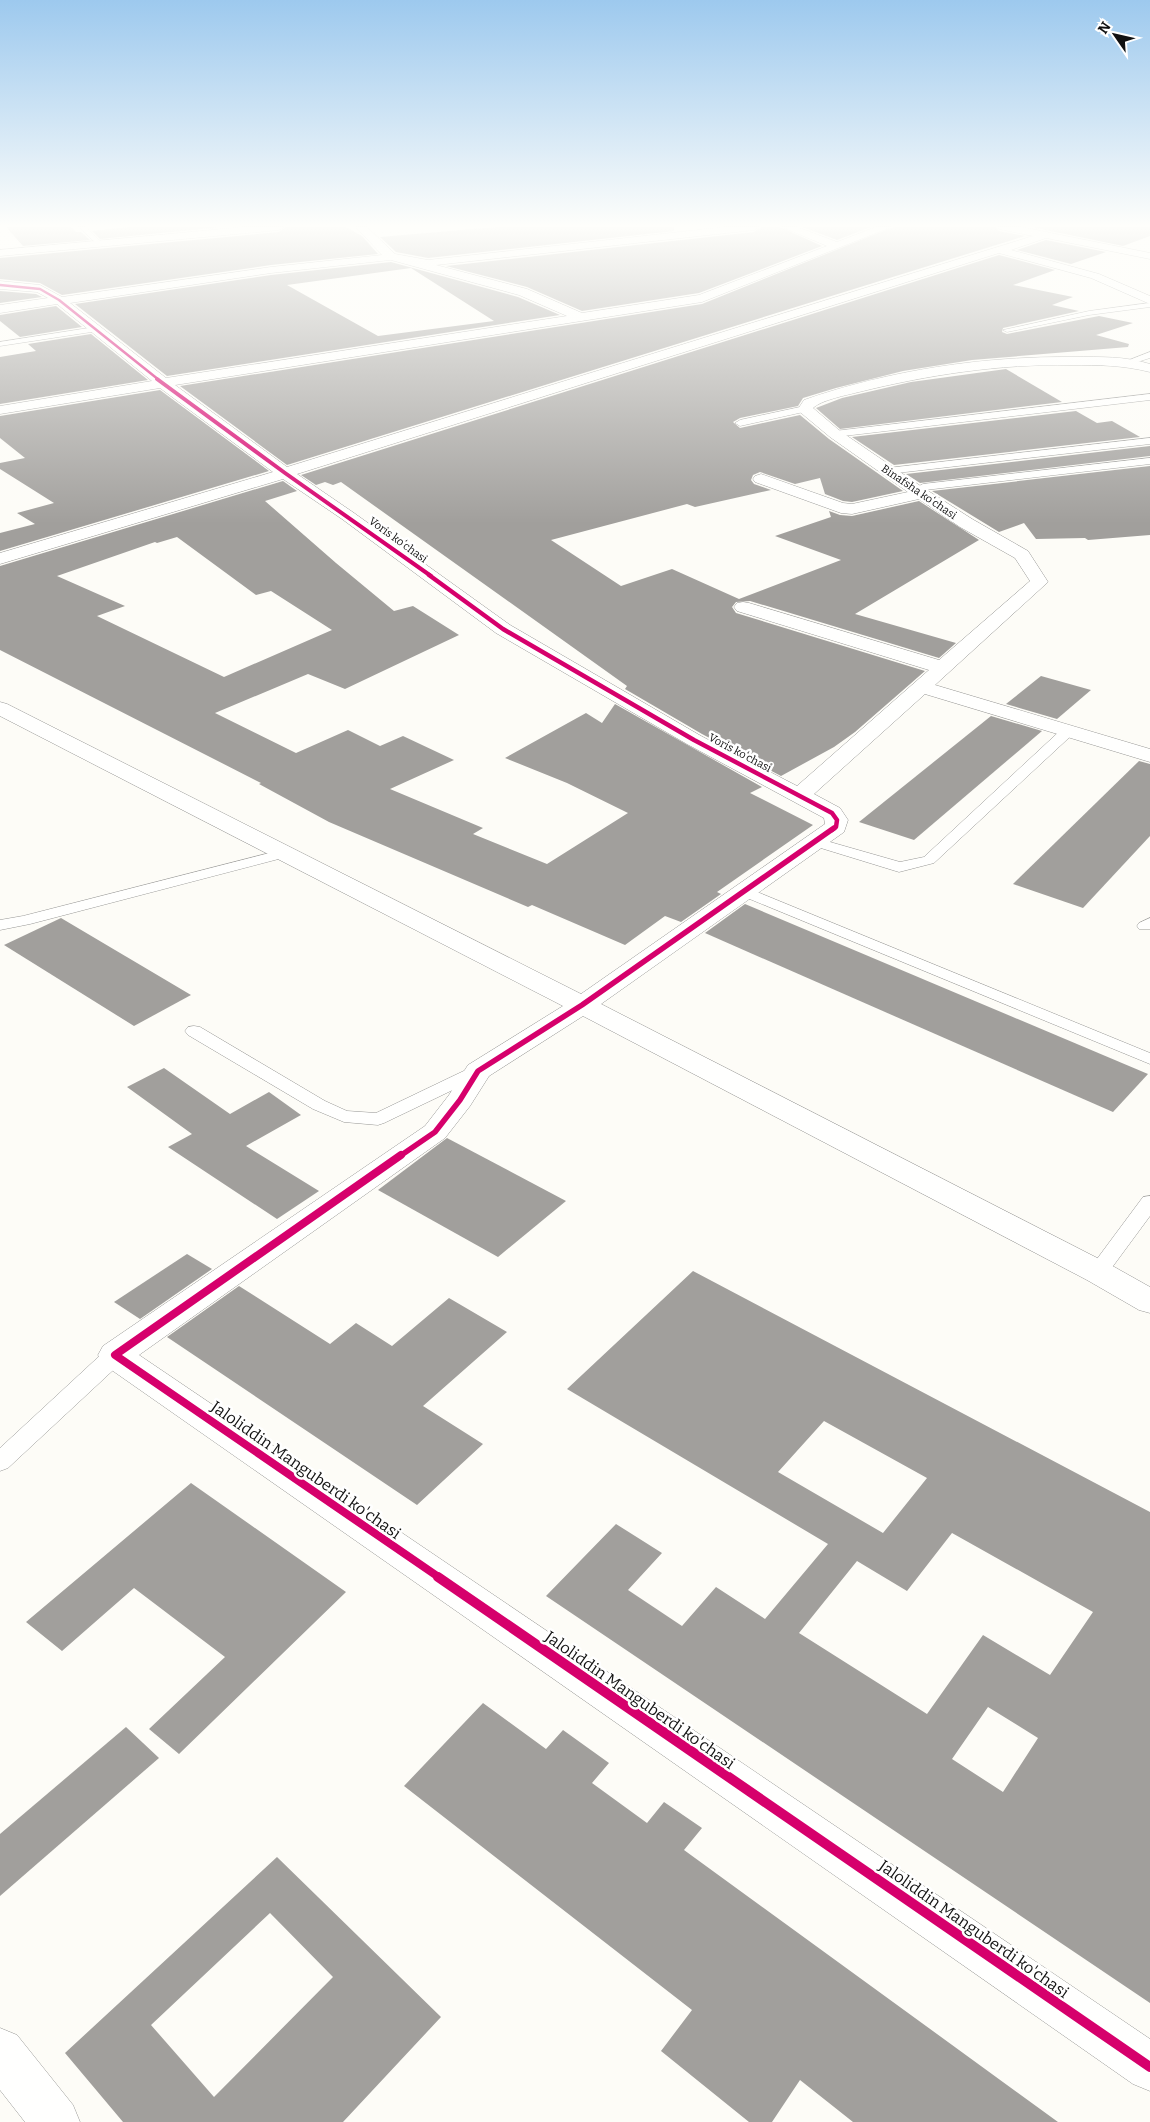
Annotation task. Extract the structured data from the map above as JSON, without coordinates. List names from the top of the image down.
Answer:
{
  "streets": {
    "street": ["Binafsha koʻchasi", "Voris koʻchasi", "Jaloliddin Manguberdi ko'chasi"]
  },
  "crossings": [
    ["Binafsha koʻchasi", "Voris koʻchasi"]
  ],
  "north": "top left"
}
